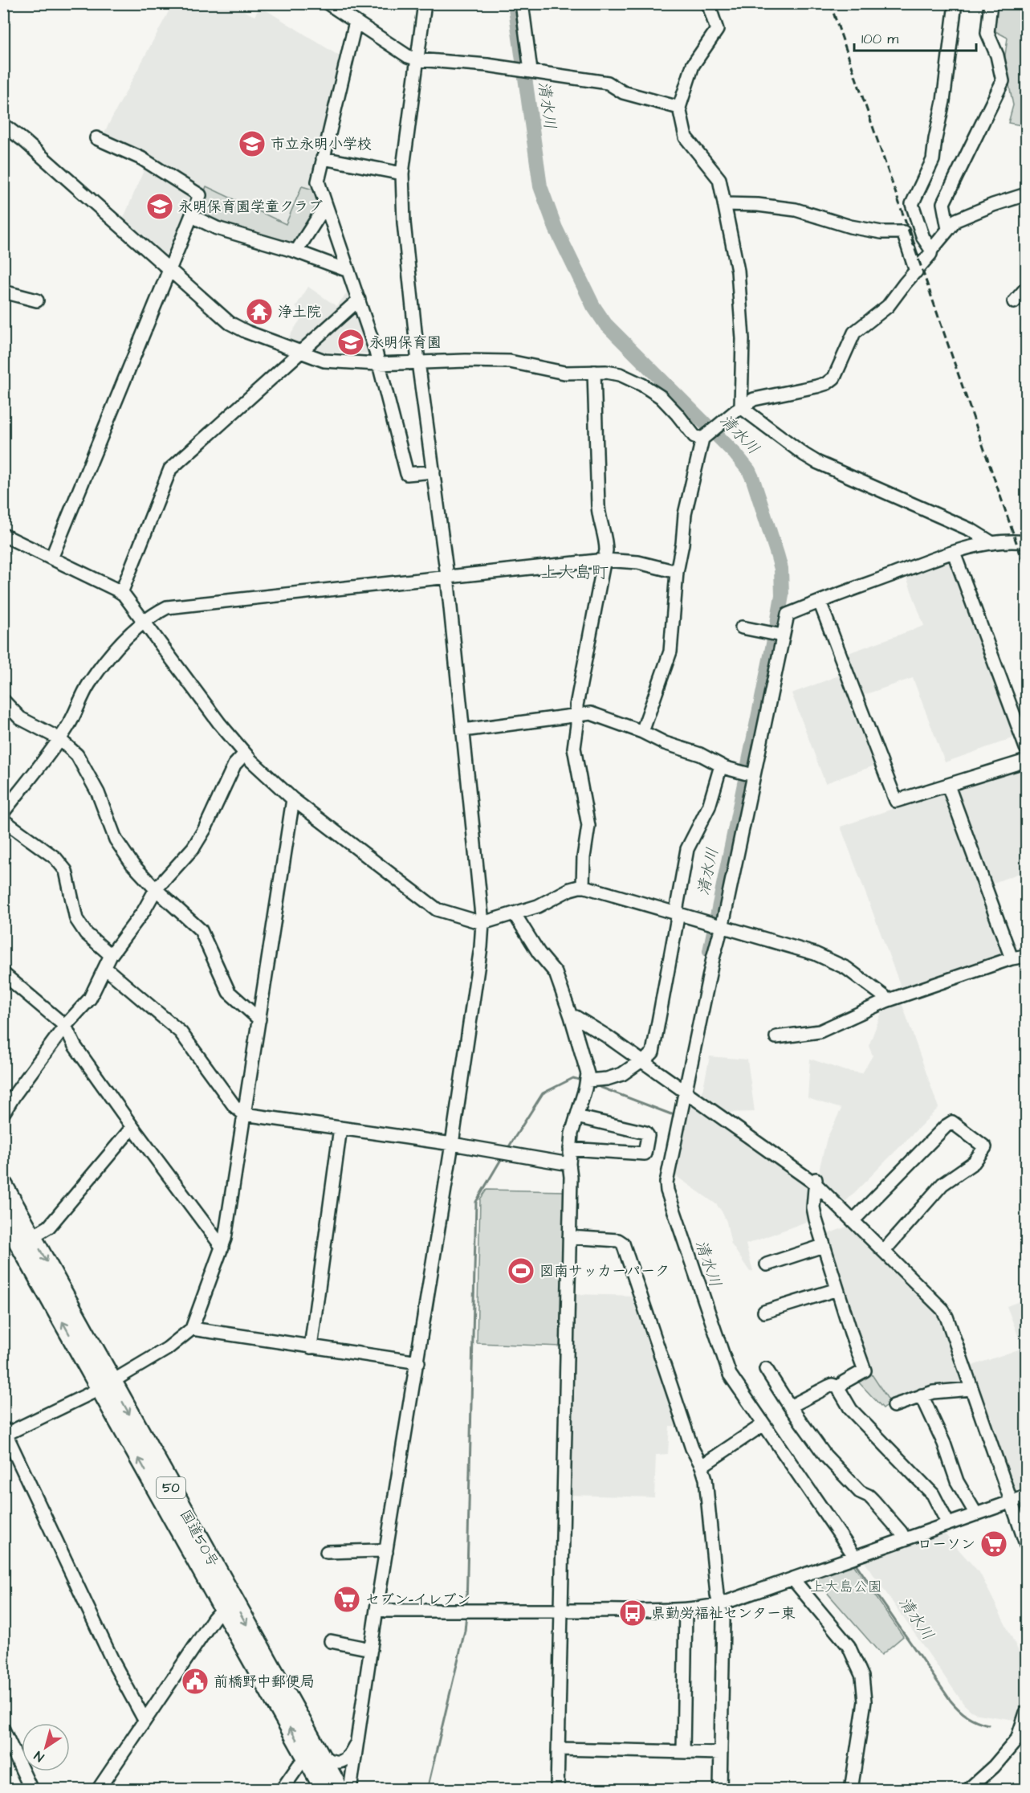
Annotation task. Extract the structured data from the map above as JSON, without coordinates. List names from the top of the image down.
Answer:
{
  "streets": {
    "highway": ["50", "国道50号"]
  },
  "districts": ["上大島町"],
  "water": ["清水川"],
  "parks": ["上大島公園"],
  "places": {
    "school or university": ["市立永明小学校", "永明保育園学童クラブ", "永明保育園"],
    "temple": ["浄土院"],
    "sports": ["図南サッカーパーク"],
    "supermarket": ["ローソン", "セブン-イレブン"],
    "bus stop": ["県勤労福祉センター東"],
    "public building": ["前橋野中郵便局"]
  },
  "scale_bar": "100 m",
  "north": "bottom left"
}
